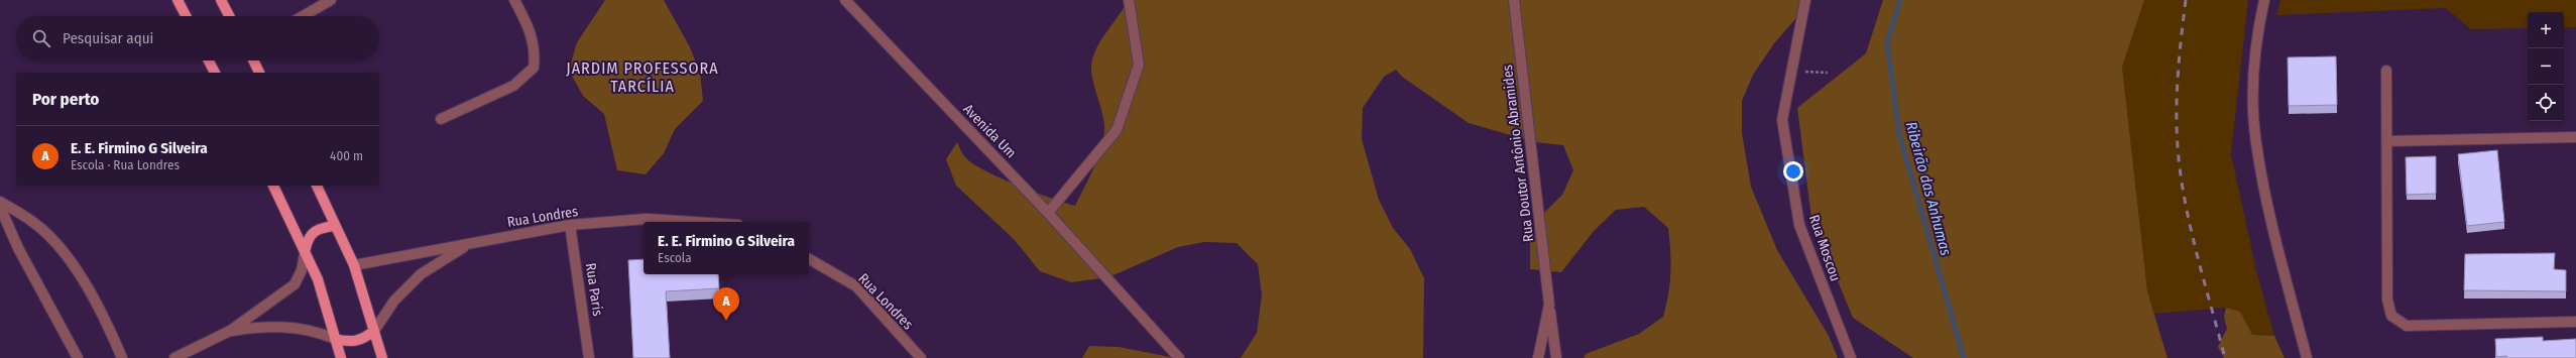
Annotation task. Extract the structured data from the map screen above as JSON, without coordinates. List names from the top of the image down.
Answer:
{
  "streets": {
    "street": [
      "Avenida Um",
      "Rua Doutor Antônio Abramides",
      "Rua Londres",
      "Rua Moscou",
      "Rua Paris"
    ]
  },
  "crossings": [
    ["Rua Londres", "Rua Paris"]
  ],
  "districts": ["JARDIM PROFESSORA TARCÍLIA"],
  "water": ["Ribeirão das Anhumas"],
  "page": {
    "map_buttons": ["+", "−"],
    "search": "Pesquisar aqui",
    "heading": "Por perto",
    "list": [
      {
        "mark": "A",
        "name": "E. E. Firmino G Silveira",
        "note": "Escola · Rua Londres",
        "value": "400 m"
      }
    ],
    "popup": ["E. E. Firmino G Silveira", "Escola"],
    "pins": "A"
  }
}
